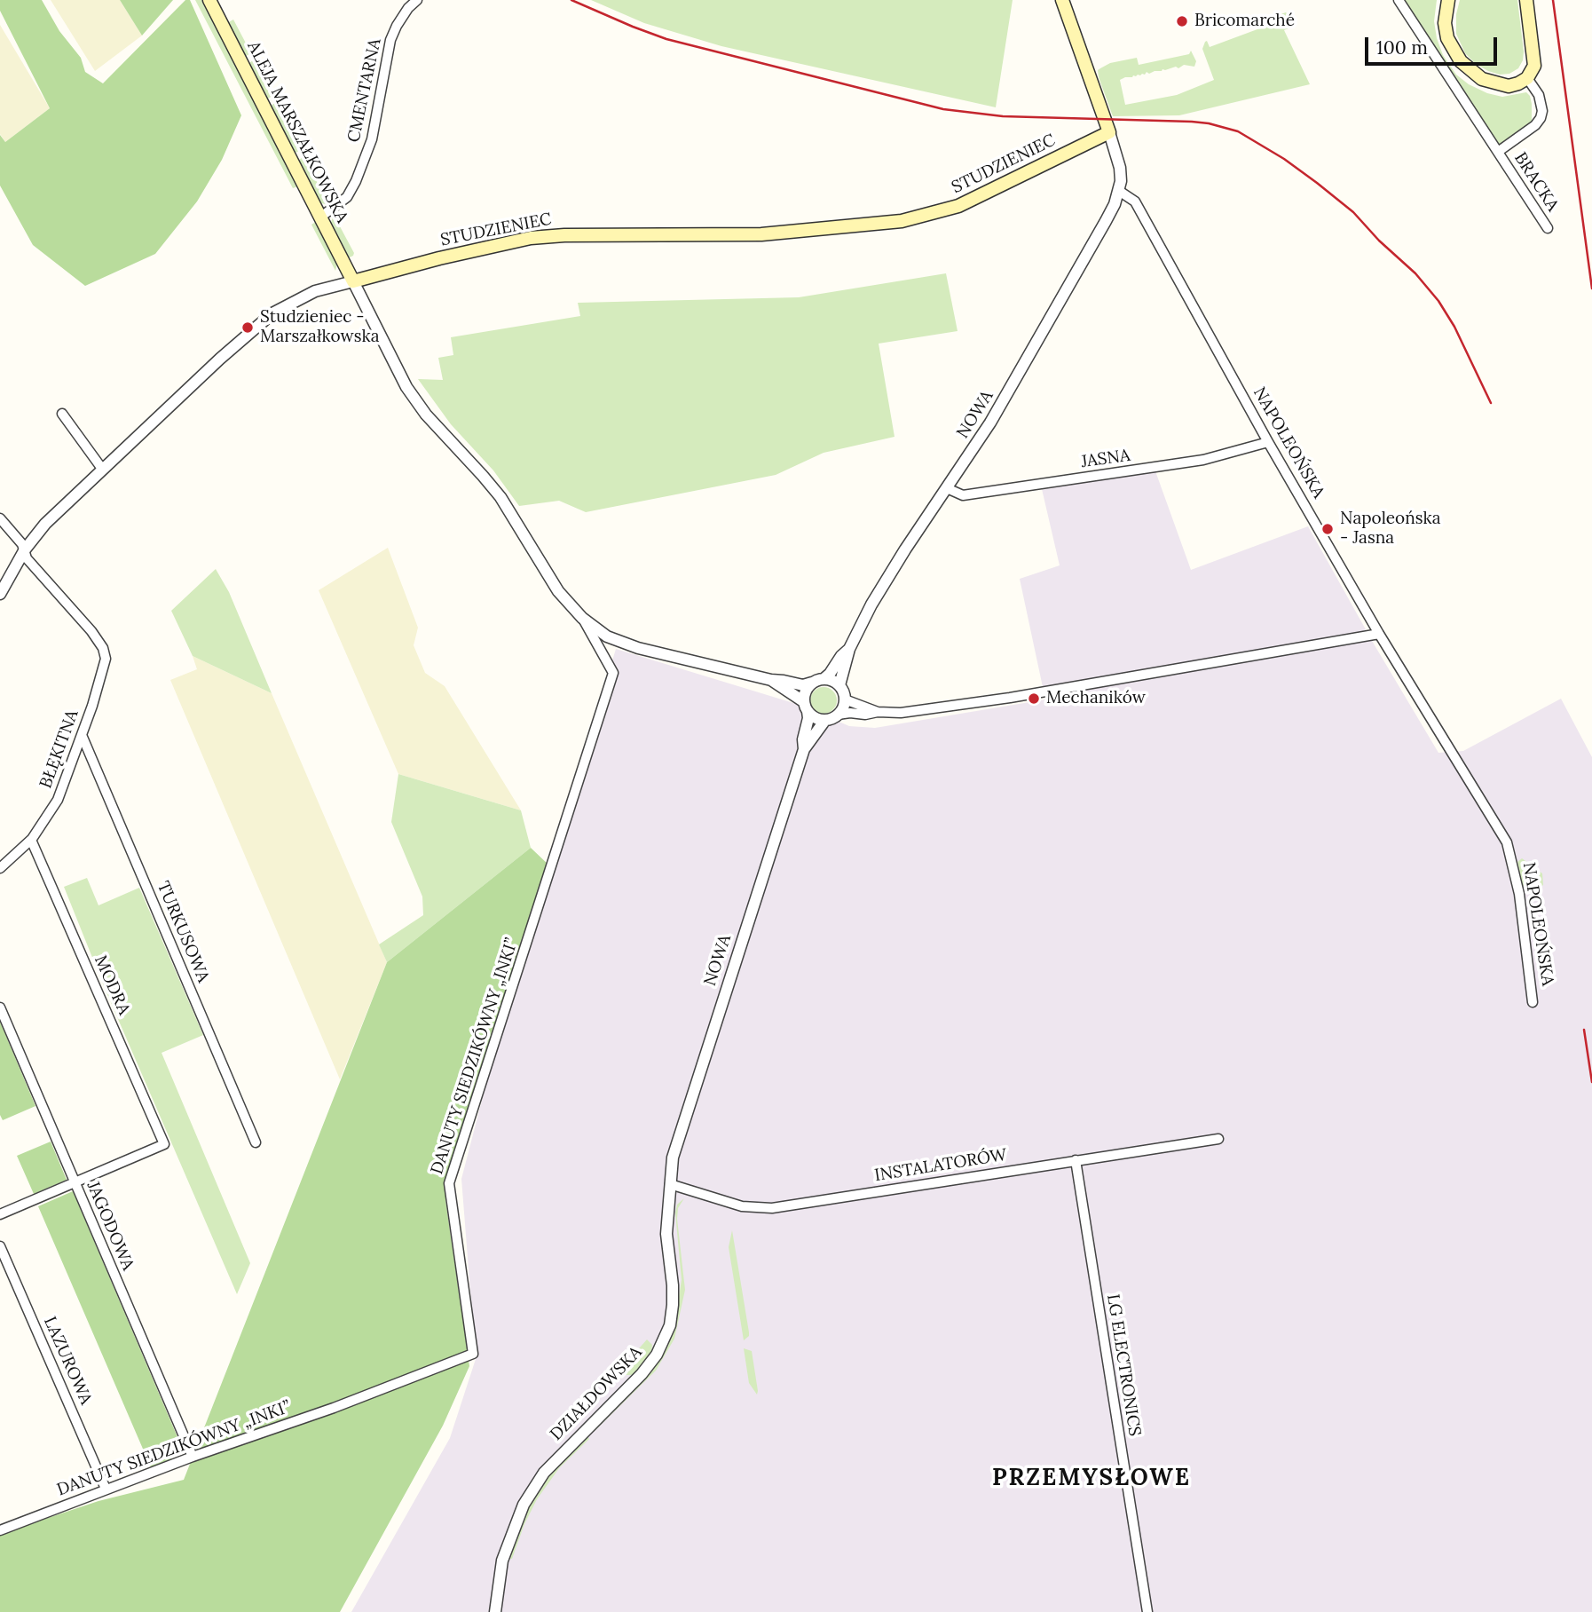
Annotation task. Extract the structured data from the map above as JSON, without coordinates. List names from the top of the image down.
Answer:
{
  "streets": {
    "main road": ["ALEJA MARSZAŁKOWSKA", "STUDZIENIEC"],
    "street": [
      "CMENTARNA",
      "BRACKA",
      "NOWA",
      "NAPOLEOŃSKA",
      "JASNA",
      "BŁĘKITNA",
      "TURKUSOWA",
      "MODRA",
      "DANUTY SIEDZIKÓWNY „INKI”",
      "INSTALATORÓW",
      "JAGODOWA",
      "LAZUROWA",
      "LG ELECTRONICS",
      "DZIAŁDOWSKA"
    ]
  },
  "crossings": [
    ["CMENTARNA", "ALEJA MARSZAŁKOWSKA"],
    ["ALEJA MARSZAŁKOWSKA", "STUDZIENIEC"],
    ["STUDZIENIEC", "BŁĘKITNA"],
    ["NOWA", "NAPOLEOŃSKA"],
    ["NOWA", "JASNA"],
    ["NOWA", "INSTALATORÓW"],
    ["NOWA", "DZIAŁDOWSKA"],
    ["NAPOLEOŃSKA", "JASNA"],
    ["BŁĘKITNA", "TURKUSOWA"],
    ["BŁĘKITNA", "MODRA"],
    ["MODRA", "JAGODOWA"],
    ["DANUTY SIEDZIKÓWNY „INKI”", "JAGODOWA"],
    ["DANUTY SIEDZIKÓWNY „INKI”", "LAZUROWA"],
    ["INSTALATORÓW", "LG ELECTRONICS"],
    ["INSTALATORÓW", "DZIAŁDOWSKA"]
  ],
  "districts": ["PRZEMYSŁOWE"],
  "places": [
    "Bricomarché",
    "Studzieniec - Marszałkowska",
    "Napoleońska - Jasna",
    "Mechaników"
  ],
  "scale_bar": "100 m"
}
